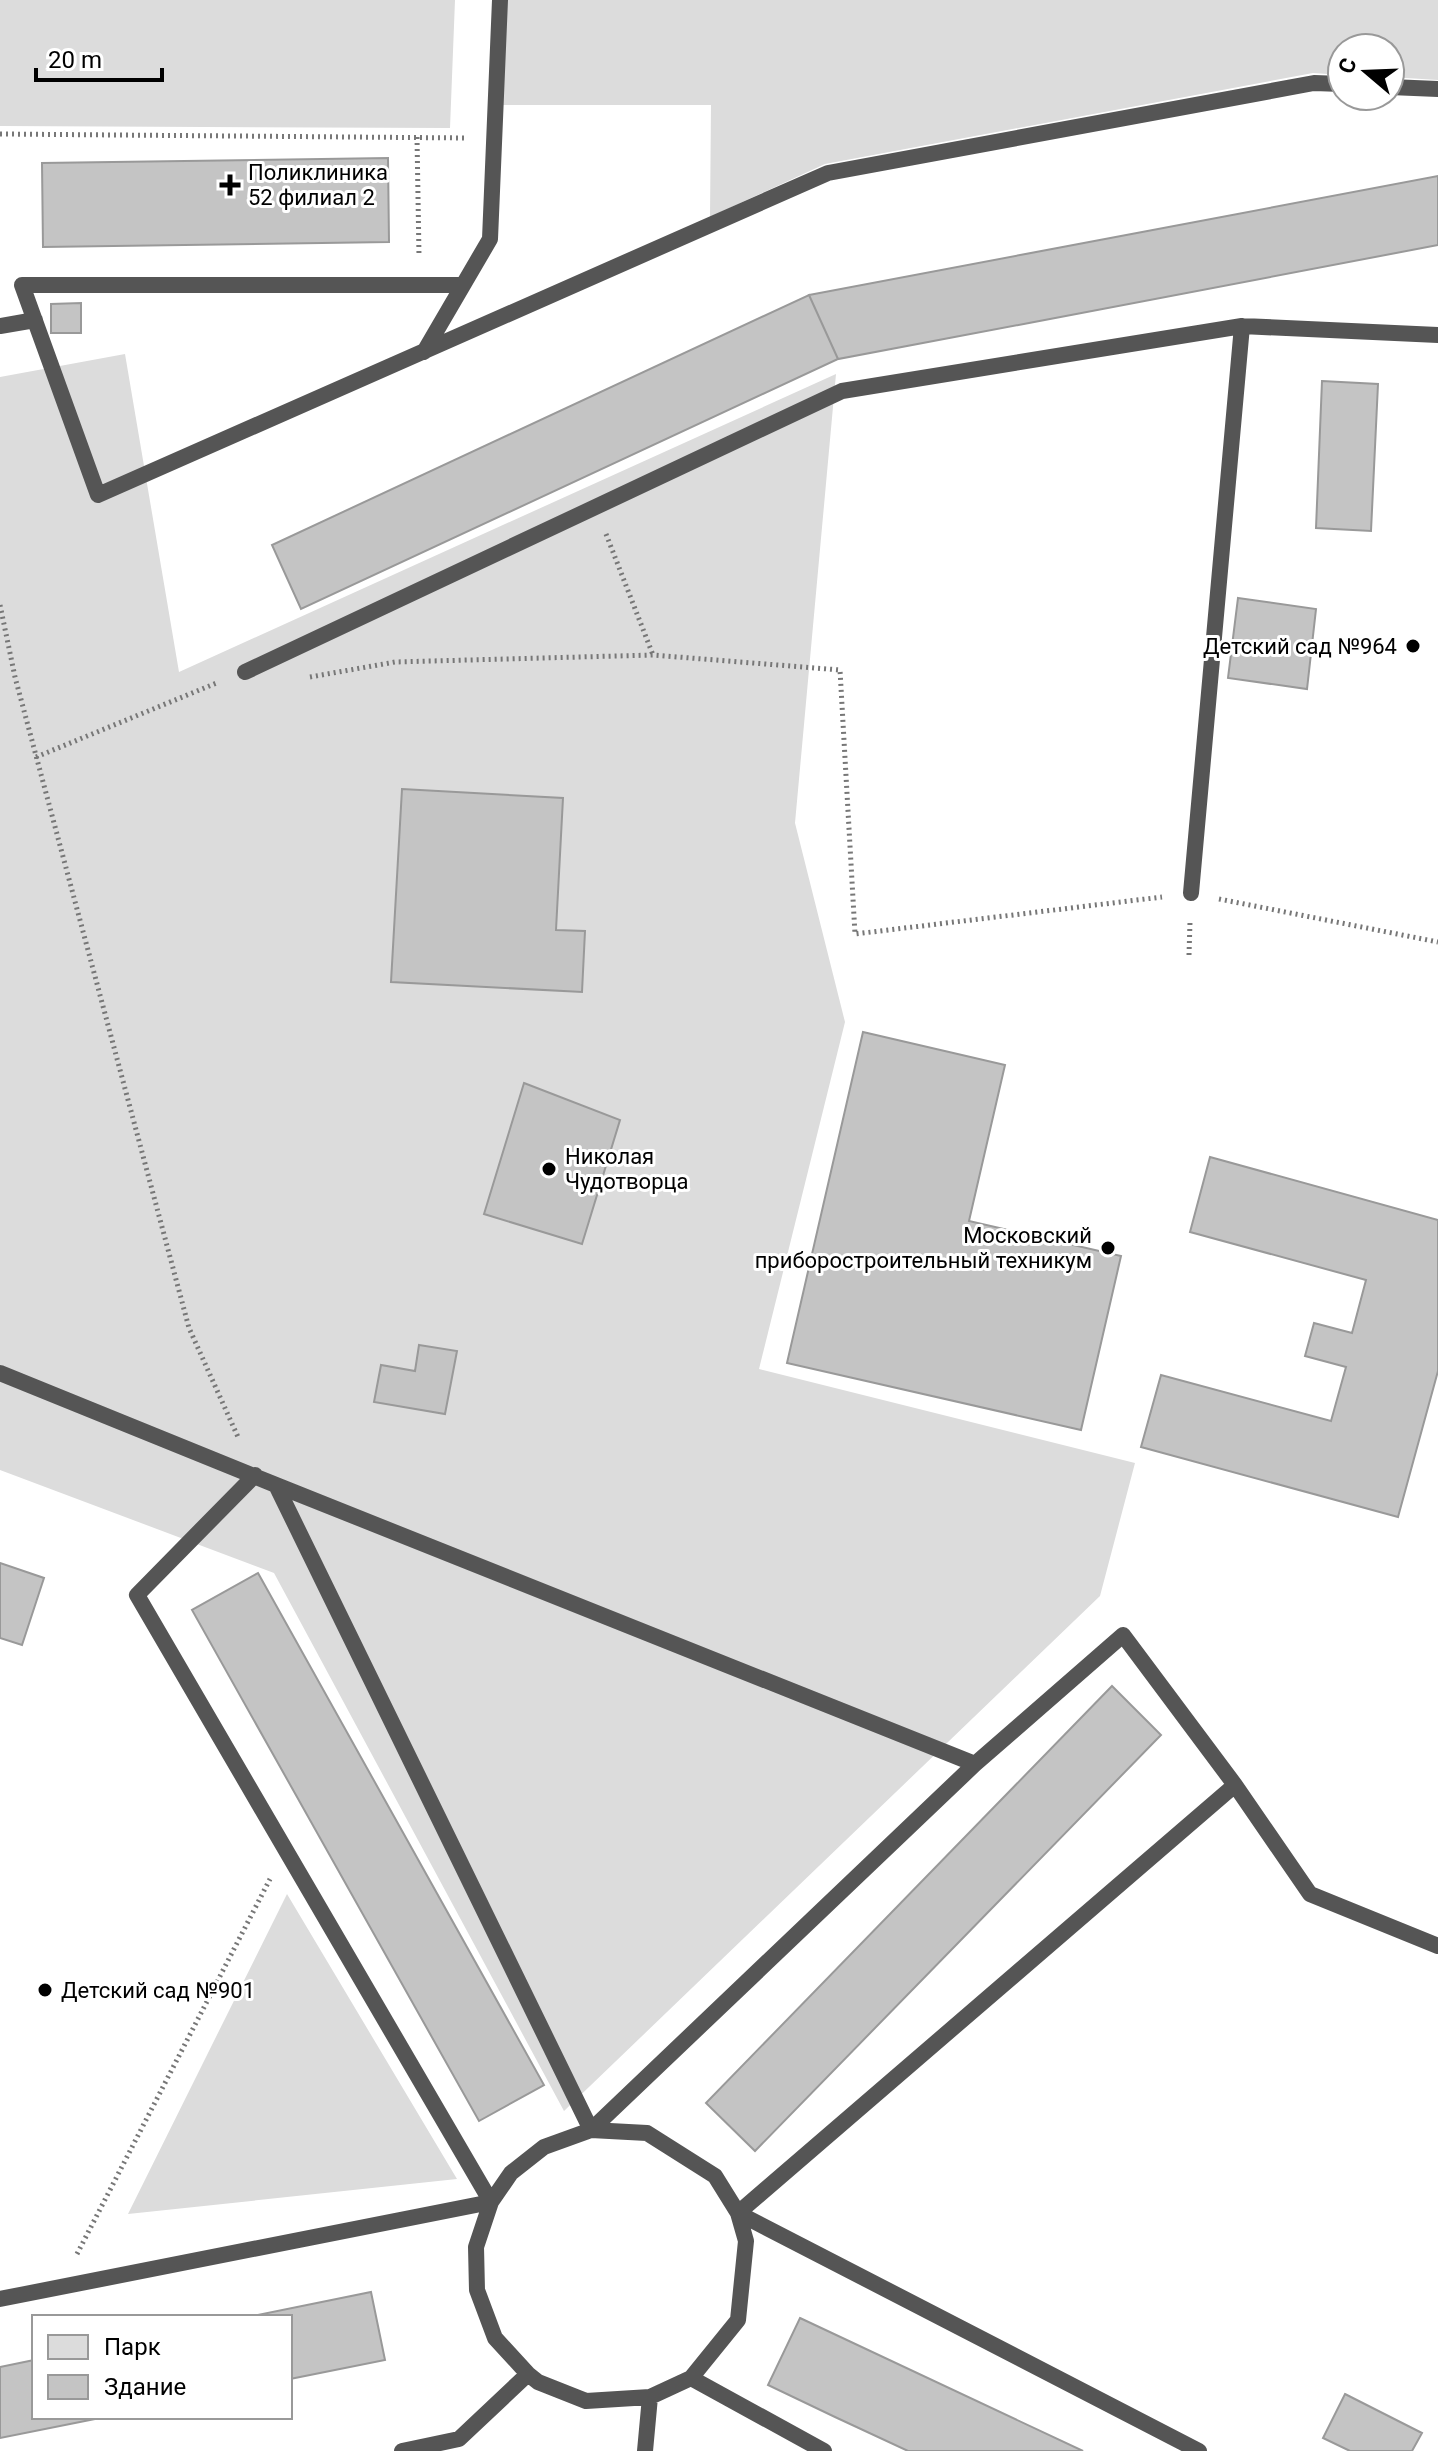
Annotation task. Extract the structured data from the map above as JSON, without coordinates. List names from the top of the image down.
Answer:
{
  "places": {
    "health": ["Поликлиника 52 филиал 2"],
    "other": [
      "Детский сад №964",
      "Николая Чудотворца",
      "Московский приборостроительный техникум",
      "Детский сад №901"
    ]
  },
  "legend": ["Парк", "Здание"],
  "scale_bar": "20 m",
  "north": "left"
}
